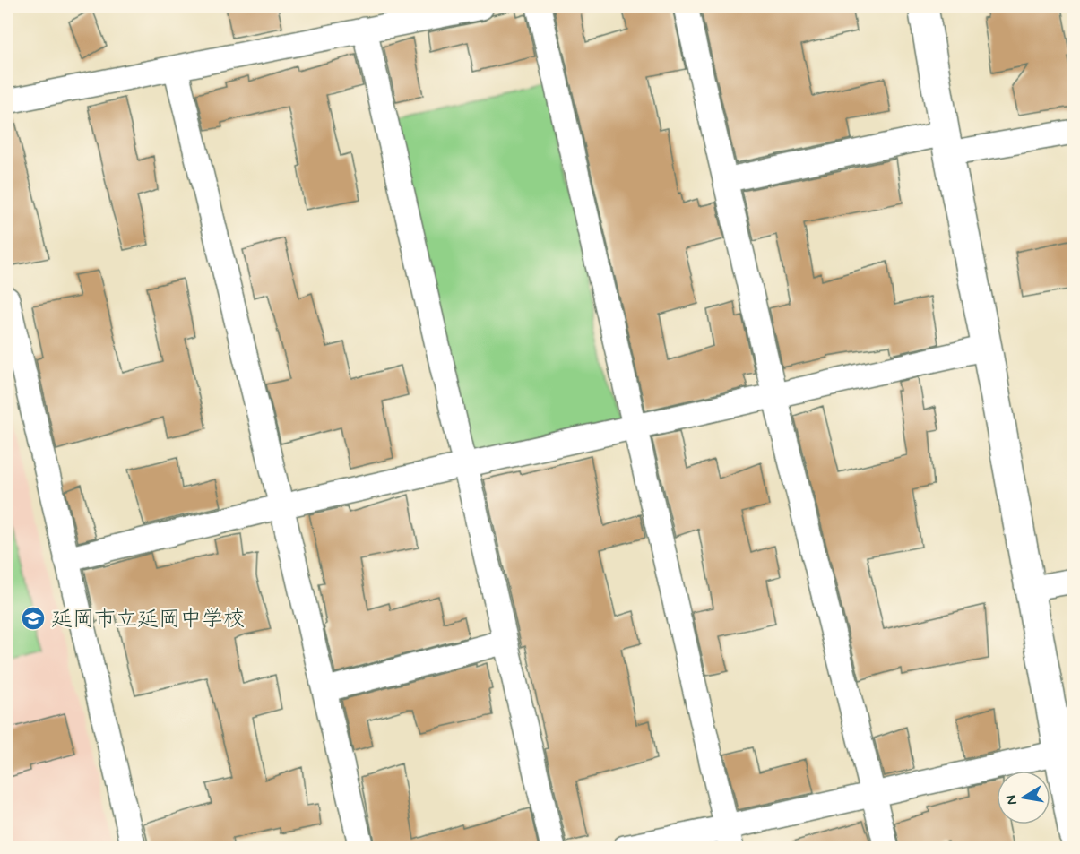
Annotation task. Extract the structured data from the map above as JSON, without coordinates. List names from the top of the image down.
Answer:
{
  "places": {
    "school or university": ["延岡市立延岡中学校"]
  },
  "north": "left"
}
